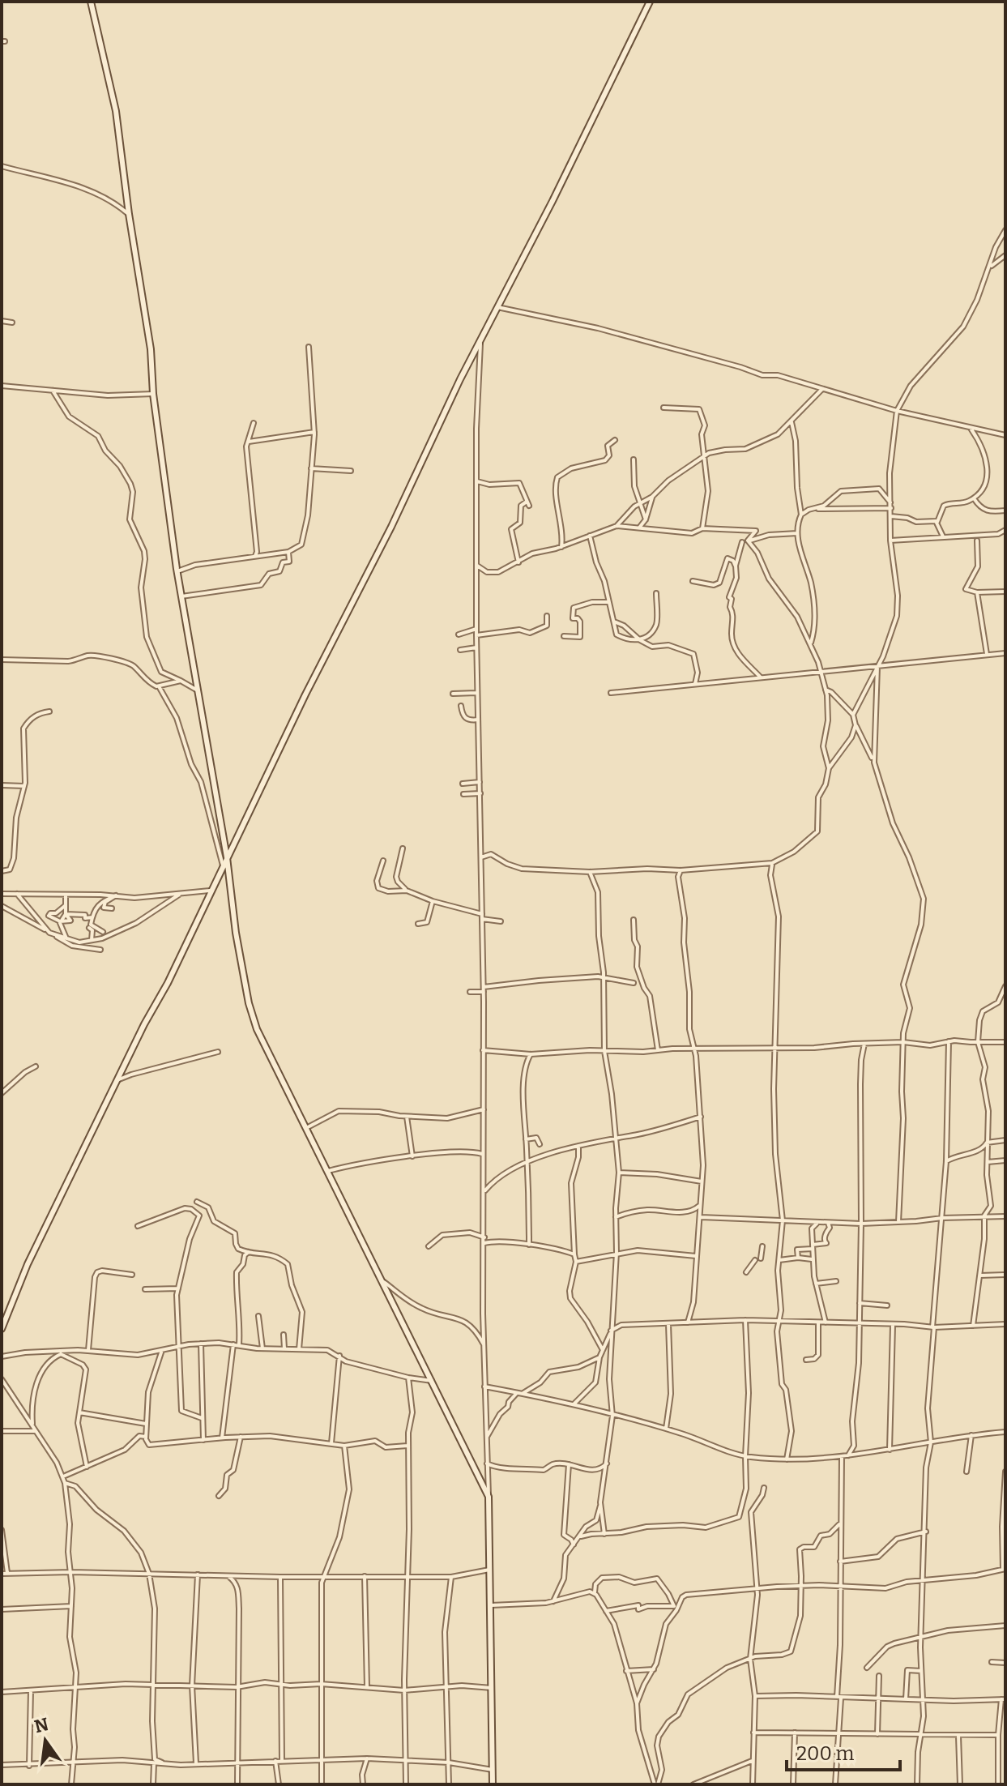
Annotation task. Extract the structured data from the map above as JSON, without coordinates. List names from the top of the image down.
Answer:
{
  "scale_bar": "200 m",
  "north": "top"
}
